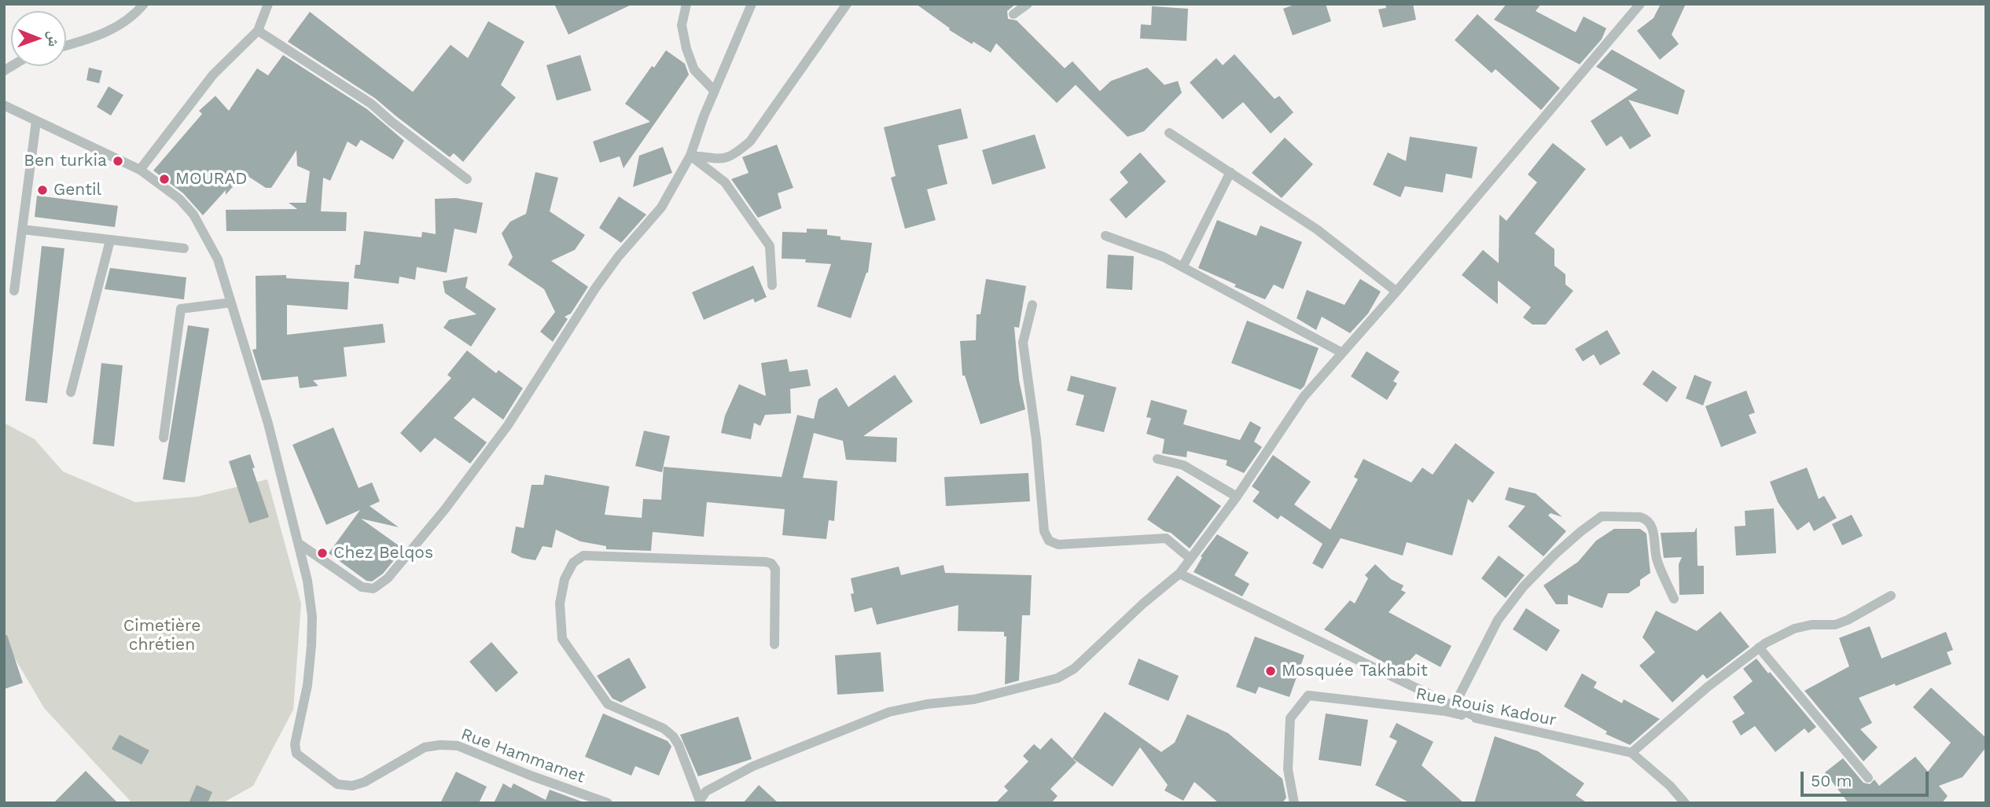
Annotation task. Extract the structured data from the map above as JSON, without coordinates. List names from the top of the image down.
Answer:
{
  "streets": {
    "street": ["Rue Rouis Kadour", "Rue Hammamet"]
  },
  "parks": ["Cimetière chrétien"],
  "places": [
    "Ben turkia",
    "MOURAD",
    "Gentil",
    "Chez Belqos",
    "Mosquée Takhabit"
  ],
  "scale_bar": "50 m",
  "north": "right"
}
